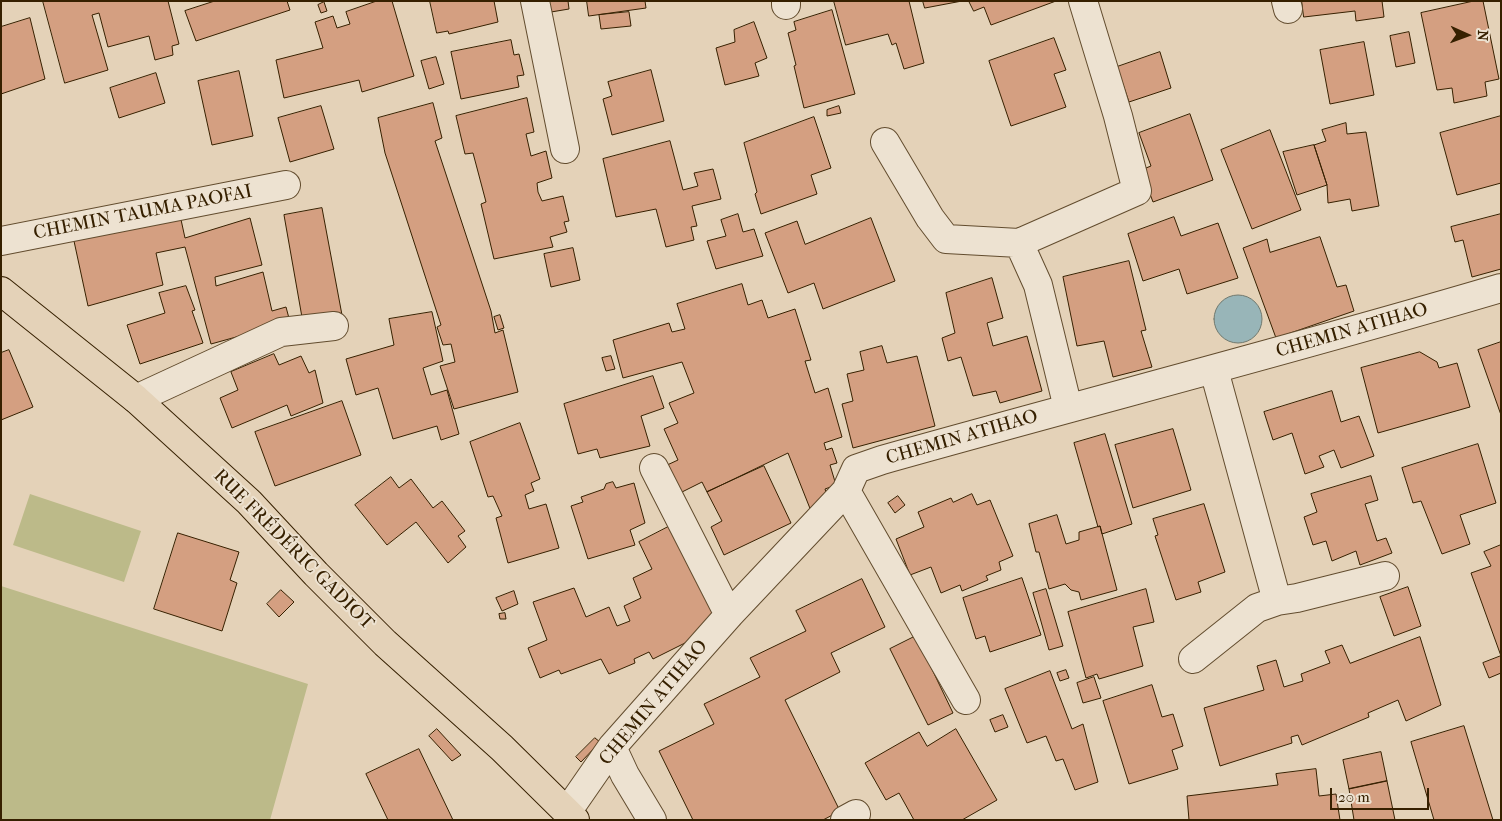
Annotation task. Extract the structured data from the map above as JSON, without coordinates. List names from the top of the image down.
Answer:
{
  "streets": {
    "main road": ["RUE FRÉDÉRIC GADIOT"],
    "street": ["CHEMIN TAUMA PAOFAI", "CHEMIN ATIHAO"]
  },
  "crossings": [
    ["CHEMIN ATIHAO", "RUE FRÉDÉRIC GADIOT"]
  ],
  "scale_bar": "20 m",
  "north": "right"
}
